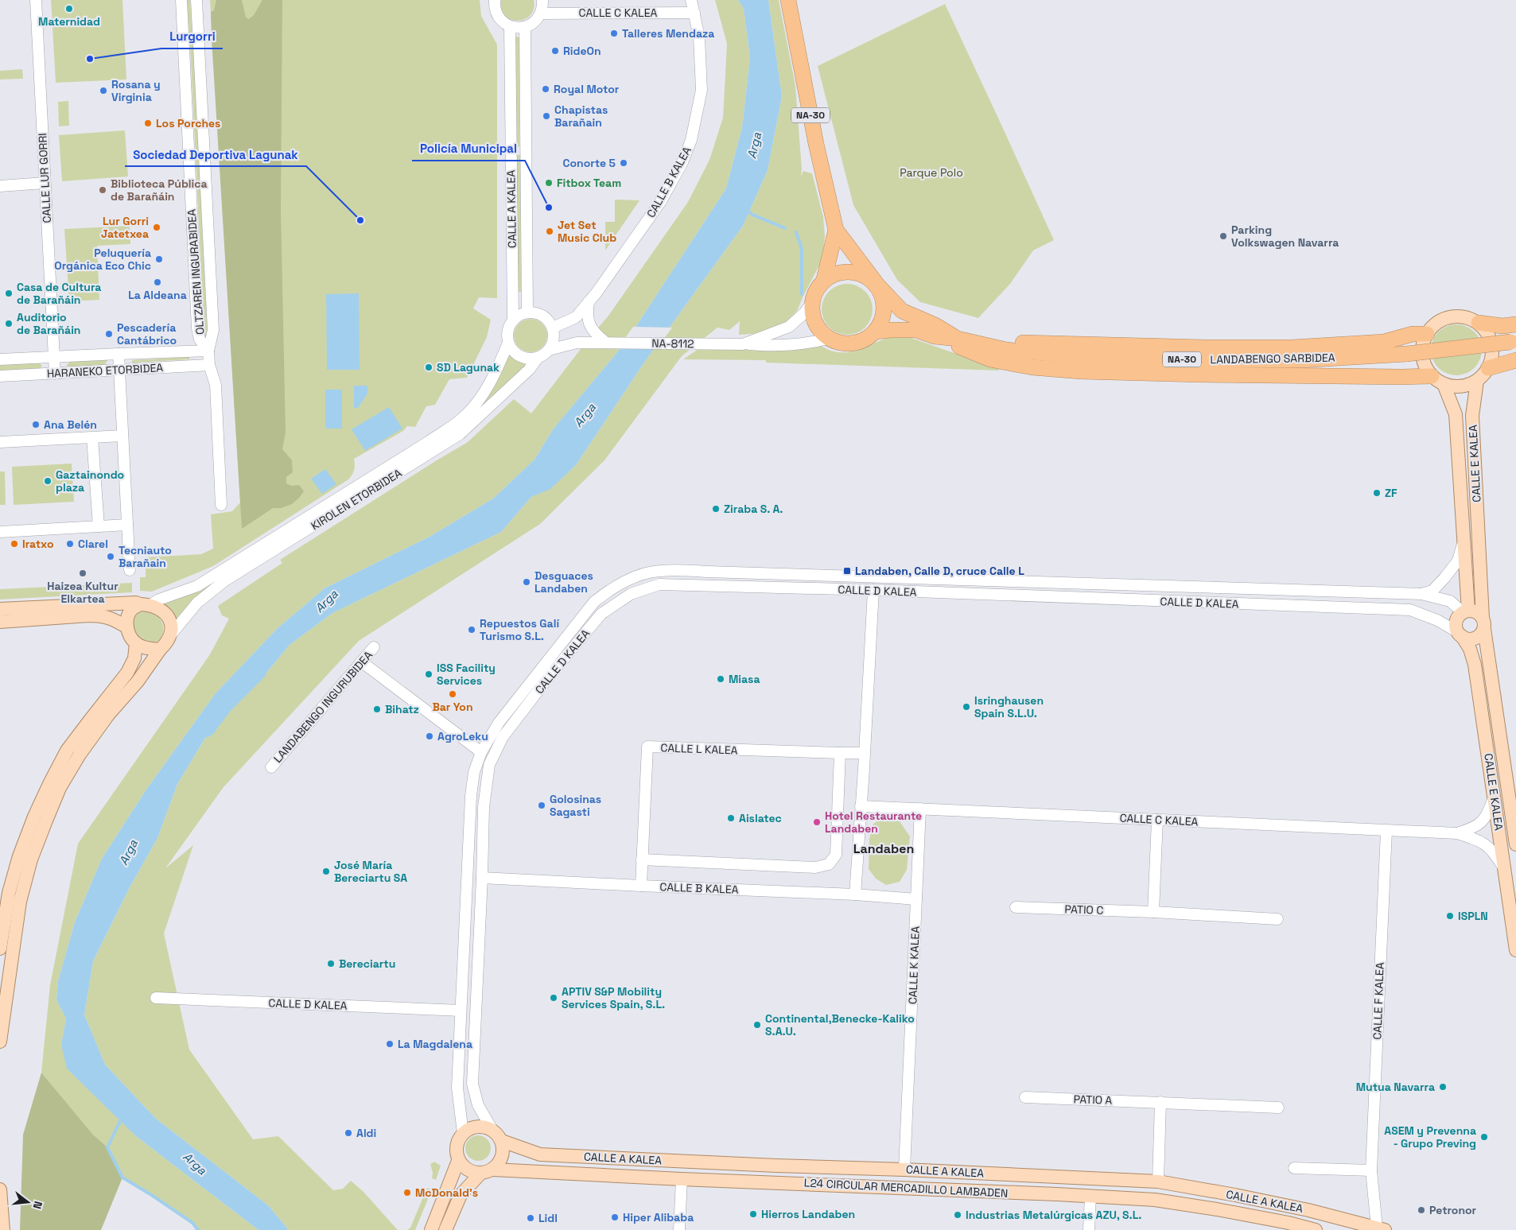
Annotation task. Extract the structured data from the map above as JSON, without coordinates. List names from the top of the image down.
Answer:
{
  "streets": {
    "highway": ["NA-30", "LANDABENGO SARBIDEA"],
    "main road": [
      "CALLE A KALEA",
      "CALLE E KALEA",
      "KIROLEN ETORBIDEA",
      "L24 CIRCULAR MERCADILLO LAMBADEN"
    ],
    "street": [
      "CALLE C KALEA",
      "CALLE LUR GORRI",
      "CALLE B KALEA",
      "OLTZAREN INGURABIDEA",
      "NA-8112",
      "HARANEKO ETORBIDEA",
      "CALLE D KALEA",
      "LANDABENGO INGURUBIDEA",
      "CALLE L KALEA",
      "PATIO C",
      "CALLE K KALEA",
      "CALLE F KALEA",
      "PATIO A"
    ]
  },
  "crossings": [
    ["CALLE C KALEA", "CALLE B KALEA"],
    ["CALLE C KALEA", "CALLE K KALEA"],
    ["CALLE C KALEA", "CALLE F KALEA"],
    ["CALLE LUR GORRI", "HARANEKO ETORBIDEA"],
    ["CALLE B KALEA", "CALLE A KALEA"],
    ["CALLE B KALEA", "NA-8112"],
    ["CALLE B KALEA", "KIROLEN ETORBIDEA"],
    ["CALLE B KALEA", "CALLE D KALEA"],
    ["CALLE B KALEA", "CALLE L KALEA"],
    ["CALLE B KALEA", "CALLE K KALEA"],
    ["CALLE A KALEA", "NA-8112"],
    ["CALLE A KALEA", "KIROLEN ETORBIDEA"],
    ["CALLE A KALEA", "CALLE K KALEA"],
    ["CALLE A KALEA", "CALLE F KALEA"],
    ["CALLE A KALEA", "L24 CIRCULAR MERCADILLO LAMBADEN"],
    ["OLTZAREN INGURABIDEA", "HARANEKO ETORBIDEA"],
    ["NA-8112", "LANDABENGO SARBIDEA"],
    ["NA-8112", "KIROLEN ETORBIDEA"],
    ["CALLE E KALEA", "CALLE D KALEA"]
  ],
  "districts": ["Landaben"],
  "water": ["Arga"],
  "parks": ["Parque Polo"],
  "places": {
    "other": [
      "Maternidad",
      "Talleres Mendaza",
      "RideOn",
      "Lurgorri",
      "Royal Motor",
      "Rosana y Virginia",
      "Chapistas Barañain",
      "Los Porches",
      "Conorte 5",
      "Fitbox Team",
      "Biblioteca Pública de Barañáin",
      "Policía Municipal",
      "Sociedad Deportiva Lagunak",
      "Lur Gorri Jatetxea",
      "Jet Set Music Club",
      "Parking Volkswagen Navarra",
      "Peluquería Orgánica Eco Chic",
      "La Aldeana",
      "Casa de Cultura de Barañáin",
      "Auditorio de Barañáin",
      "Pescadería Cantábrico",
      "SD Lagunak",
      "Ana Belén",
      "Gaztainondo plaza",
      "ZF",
      "Ziraba S. A.",
      "Iratxo",
      "Clarel",
      "Tecniauto Barañain",
      "Haizea Kultur Elkartea",
      "Desguaces Landaben",
      "Repuestos Galí Turismo S.L.",
      "ISS Facility Services",
      "Miasa",
      "Bar Yon",
      "Isringhausen Spain S.L.U.",
      "Bihatz",
      "AgroLeku",
      "Golosinas Sagasti",
      "Aislatec",
      "Hotel Restaurante Landaben",
      "José María Bereciartu SA",
      "ISPLN",
      "Bereciartu",
      "APTIV S&P Mobility Services Spain, S.L.",
      "Continental,Benecke-Kaliko S.A.U.",
      "La Magdalena",
      "Mutua Navarra",
      "Aldi",
      "ASEM y Prevenna - Grupo Preving",
      "McDonald's",
      "Petronor",
      "Hierros Landaben",
      "Industrias Metalúrgicas AZU, S.L.",
      "Hiper Alibaba",
      "Lidl"
    ],
    "transit": ["Landaben, Calle D, cruce Calle L"]
  },
  "north": "right"
}
